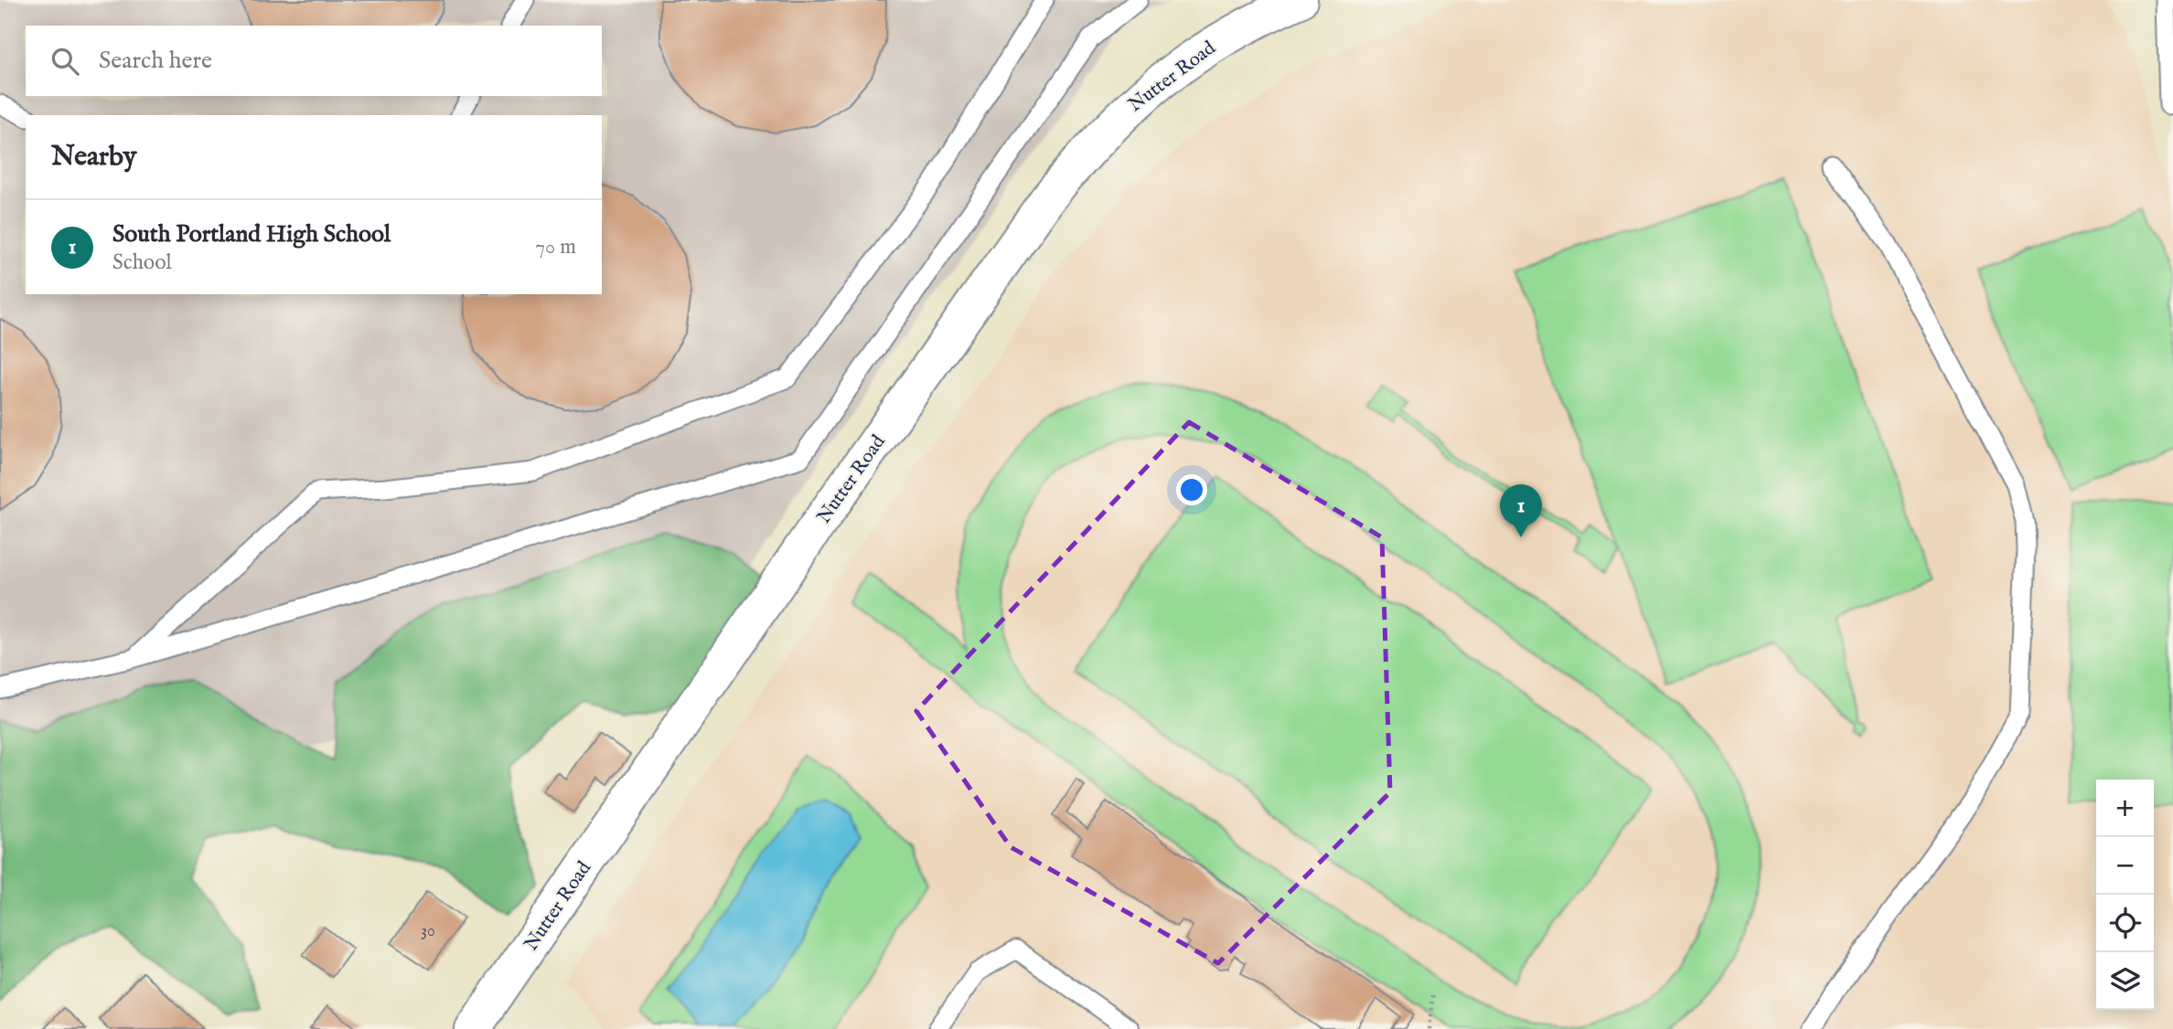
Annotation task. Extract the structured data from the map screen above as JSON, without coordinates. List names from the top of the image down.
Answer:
{
  "streets": {
    "street": ["Nutter Road"]
  },
  "house_numbers": ["30"],
  "page": {
    "search": "Search here",
    "heading": "Nearby",
    "list": [
      {
        "mark": "1",
        "name": "South Portland High School",
        "note": "School",
        "value": "70 m"
      }
    ],
    "pins": "1",
    "map_buttons": ["+", "−"]
  }
}
